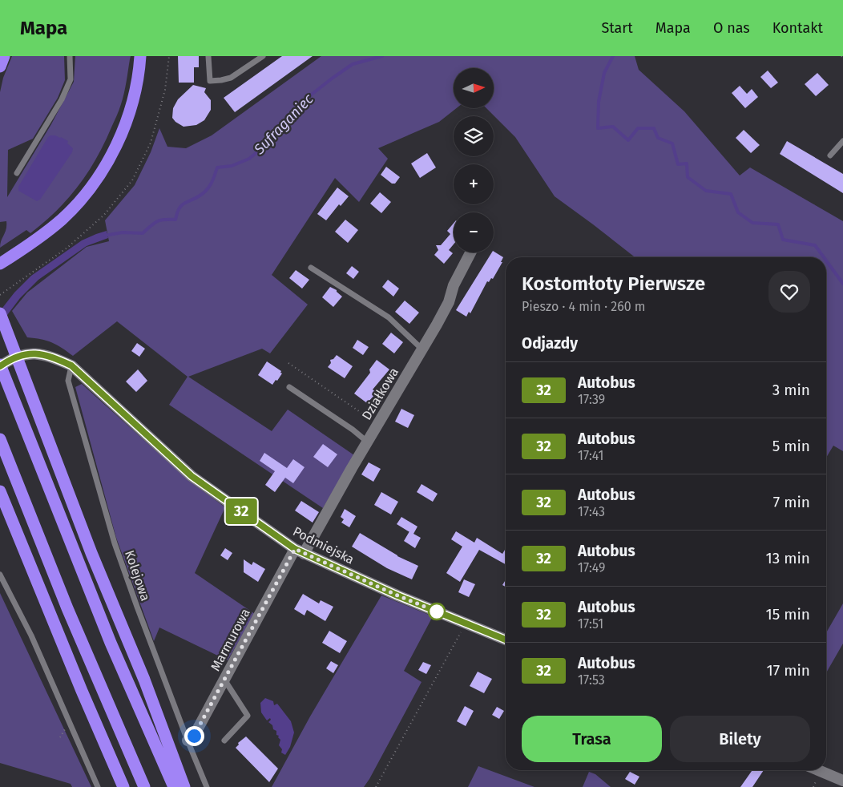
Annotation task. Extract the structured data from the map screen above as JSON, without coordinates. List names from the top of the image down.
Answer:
{
  "streets": {
    "street": ["Działkowa", "Podmiejska", "Marmurowa"],
    "lane": ["Kolejowa"]
  },
  "crossings": [
    ["Działkowa", "Podmiejska"],
    ["Działkowa", "Marmurowa"],
    ["Podmiejska", "Kolejowa"],
    ["Podmiejska", "Marmurowa"],
    ["Kolejowa", "Marmurowa"]
  ],
  "water": ["Sufraganiec"],
  "lines": ["bus line 32"],
  "north": "right",
  "page": {
    "header": "Mapa",
    "nav": [
      "Start",
      "Mapa",
      "O nas",
      "Kontakt"
    ],
    "on_map": "32",
    "map_buttons": ["+", "−"],
    "heading": [
      ["Kostomłoty Pierwsze", "Pieszo · 4 min · 260 m"],
      "Odjazdy"
    ],
    "list": [
      {
        "mark": "32",
        "name": "Autobus",
        "note": "17:39",
        "value": "3 min"
      },
      {
        "mark": "32",
        "name": "Autobus",
        "note": "17:41",
        "value": "5 min"
      },
      {
        "mark": "32",
        "name": "Autobus",
        "note": "17:43",
        "value": "7 min"
      },
      {
        "mark": "32",
        "name": "Autobus",
        "note": "17:49",
        "value": "13 min"
      },
      {
        "mark": "32",
        "name": "Autobus",
        "note": "17:51",
        "value": "15 min"
      },
      {
        "mark": "32",
        "name": "Autobus",
        "note": "17:53",
        "value": "17 min"
      }
    ],
    "buttons": ["Trasa", "Bilety"]
  }
}
